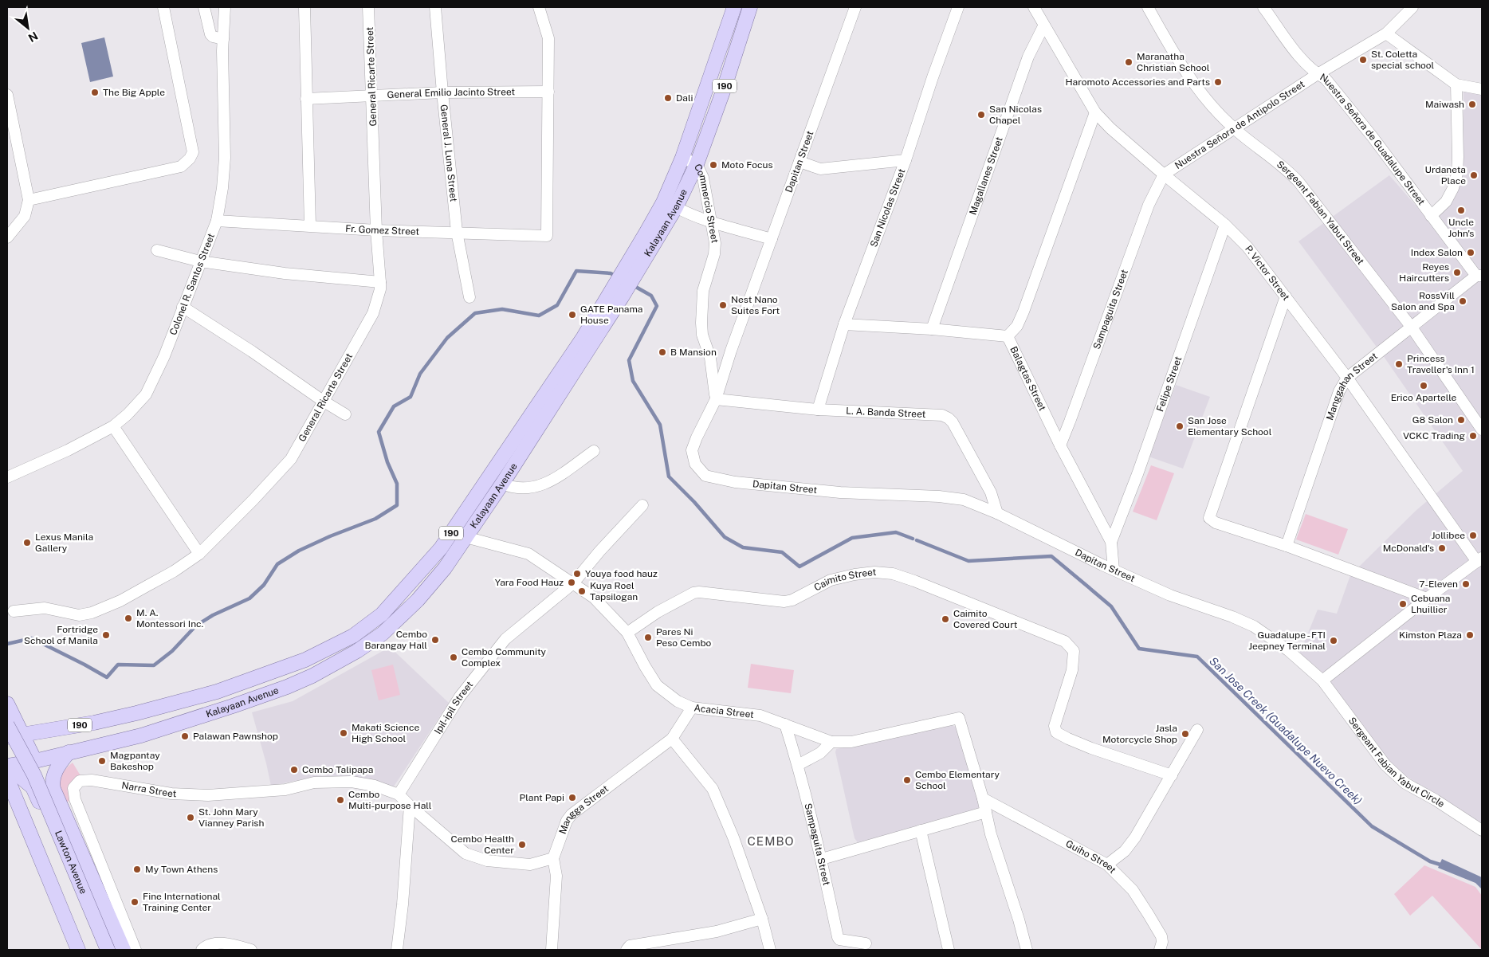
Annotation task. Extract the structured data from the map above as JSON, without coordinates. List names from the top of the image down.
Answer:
{
  "streets": {
    "main road": ["190", "Kalayaan Avenue", "Lawton Avenue"],
    "street": [
      "General Ricarte Street",
      "General Emilio Jacinto Street",
      "Nuestra Señora de Antipolo Street",
      "Nuestra Señora de Guadalupe Street",
      "General J. Luna Street",
      "Dapitan Street",
      "Magallanes Street",
      "Commercio Street",
      "San Nicolas Street",
      "Sergeant Fabian Yabut Street",
      "Fr. Gomez Street",
      "P. Victor Street",
      "Colonel R. Santos Street",
      "Sampaguita Street",
      "Balagtas Street",
      "Felipe Street",
      "Manggahan Street",
      "L. A. Banda Street",
      "Caimito Street",
      "Ipil-ipil Street",
      "Acacia Street",
      "Sergeant Fabian Yabut Circle",
      "Narra Street",
      "Mangga Street",
      "Guiho Street"
    ]
  },
  "crossings": [
    ["General Ricarte Street", "General Emilio Jacinto Street"],
    ["General Ricarte Street", "Fr. Gomez Street"],
    ["General Emilio Jacinto Street", "General J. Luna Street"],
    ["General Emilio Jacinto Street", "Fr. Gomez Street"],
    ["Nuestra Señora de Antipolo Street", "Nuestra Señora de Guadalupe Street"],
    ["Nuestra Señora de Antipolo Street", "Sergeant Fabian Yabut Street"],
    ["Nuestra Señora de Antipolo Street", "P. Victor Street"],
    ["Nuestra Señora de Antipolo Street", "Sampaguita Street"],
    ["Nuestra Señora de Guadalupe Street", "Manggahan Street"],
    ["General J. Luna Street", "Fr. Gomez Street"],
    ["Dapitan Street", "Commercio Street"],
    ["Dapitan Street", "Balagtas Street"],
    ["Dapitan Street", "L. A. Banda Street"],
    ["Dapitan Street", "Sergeant Fabian Yabut Circle"],
    ["Magallanes Street", "P. Victor Street"],
    ["Magallanes Street", "Balagtas Street"],
    ["Commercio Street", "Kalayaan Avenue"],
    ["Commercio Street", "L. A. Banda Street"],
    ["San Nicolas Street", "Balagtas Street"],
    ["San Nicolas Street", "L. A. Banda Street"],
    ["Sergeant Fabian Yabut Street", "Manggahan Street"],
    ["Kalayaan Avenue", "Acacia Street"],
    ["Kalayaan Avenue", "Lawton Avenue"],
    ["Fr. Gomez Street", "Colonel R. Santos Street"],
    ["P. Victor Street", "Sampaguita Street"],
    ["P. Victor Street", "Felipe Street"],
    ["P. Victor Street", "Manggahan Street"],
    ["Sampaguita Street", "Balagtas Street"],
    ["Sampaguita Street", "Acacia Street"],
    ["Balagtas Street", "Felipe Street"],
    ["Caimito Street", "Acacia Street"],
    ["Ipil-ipil Street", "Acacia Street"],
    ["Ipil-ipil Street", "Narra Street"],
    ["Acacia Street", "Mangga Street"],
    ["Acacia Street", "Guiho Street"]
  ],
  "districts": ["CEMBO"],
  "water": ["San Jose Creek (Guadalupe Nuevo Creek)"],
  "places": [
    "St. Coletta special school",
    "Maranatha Christian School",
    "Haromoto Accessories and Parts",
    "The Big Apple",
    "Dali",
    "Maiwash",
    "San Nicolas Chapel",
    "Moto Focus",
    "Urdaneta Place",
    "Uncle John's",
    "Index Salon",
    "Reyes Haircutters",
    "RossVill Salon and Spa",
    "Nest Nano Suites Fort",
    "GATE Panama House",
    "B Mansion",
    "Princess Traveller's Inn 1",
    "Erico Apartelle",
    "G8 Salon",
    "San Jose Elementary School",
    "VCKC Trading",
    "Jollibee",
    "Lexus Manila Gallery",
    "McDonald's",
    "Youya food hauz",
    "Yara Food Hauz",
    "7-Eleven",
    "Kuya Roel Tapsilogan",
    "Cebuana Lhuillier",
    "M. A. Montessori Inc.",
    "Caimito Covered Court",
    "Fortridge School of Manila",
    "Kimston Plaza",
    "Pares Ni Peso Cembo",
    "Cembo Barangay Hall",
    "Guadalupe - FTI Jeepney Terminal",
    "Cembo Community Complex",
    "Makati Science High School",
    "Jasla Motorcycle Shop",
    "Palawan Pawnshop",
    "Magpantay Bakeshop",
    "Cembo Talipapa",
    "Cembo Elementary School",
    "Plant Papi",
    "Cembo Multi-purpose Hall",
    "St. John Mary Vianney Parish",
    "Cembo Health Center",
    "My Town Athens",
    "Fine International Training Center"
  ],
  "north": "bottom right"
}
